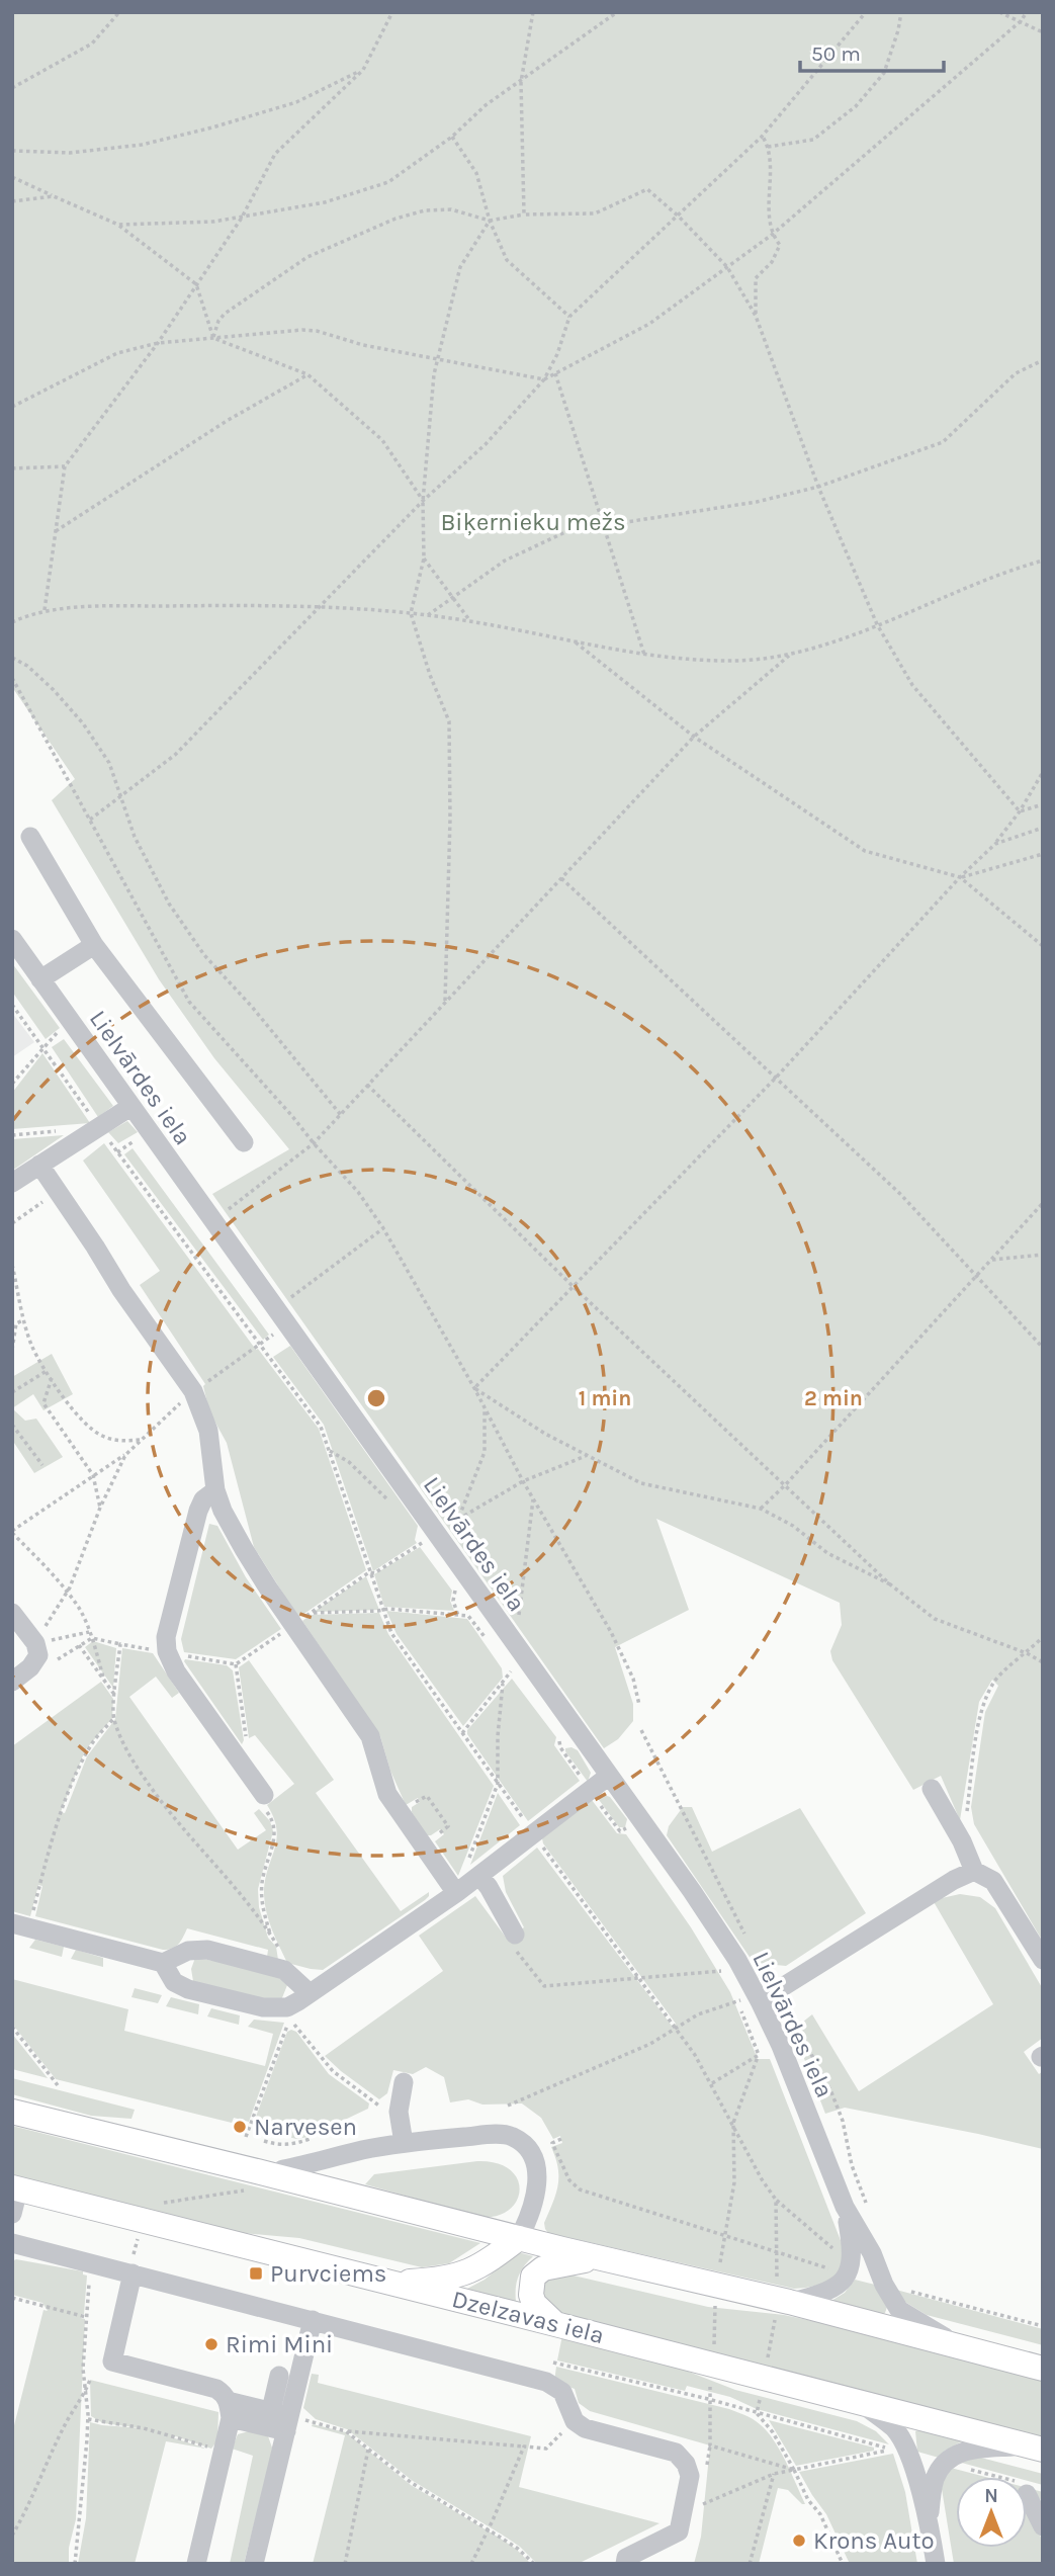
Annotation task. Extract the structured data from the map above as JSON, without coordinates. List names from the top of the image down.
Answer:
{
  "streets": {
    "main road": ["Dzelzavas iela"],
    "street": ["Lielvārdes iela"]
  },
  "parks": ["Biķernieku mežs"],
  "places": {
    "other": ["Narvesen", "Rimi Mini", "Krons Auto"],
    "transit": ["Purvciems"]
  },
  "scale_bar": "50 m",
  "north": "top",
  "rings": ["1 min", "2 min"]
}
